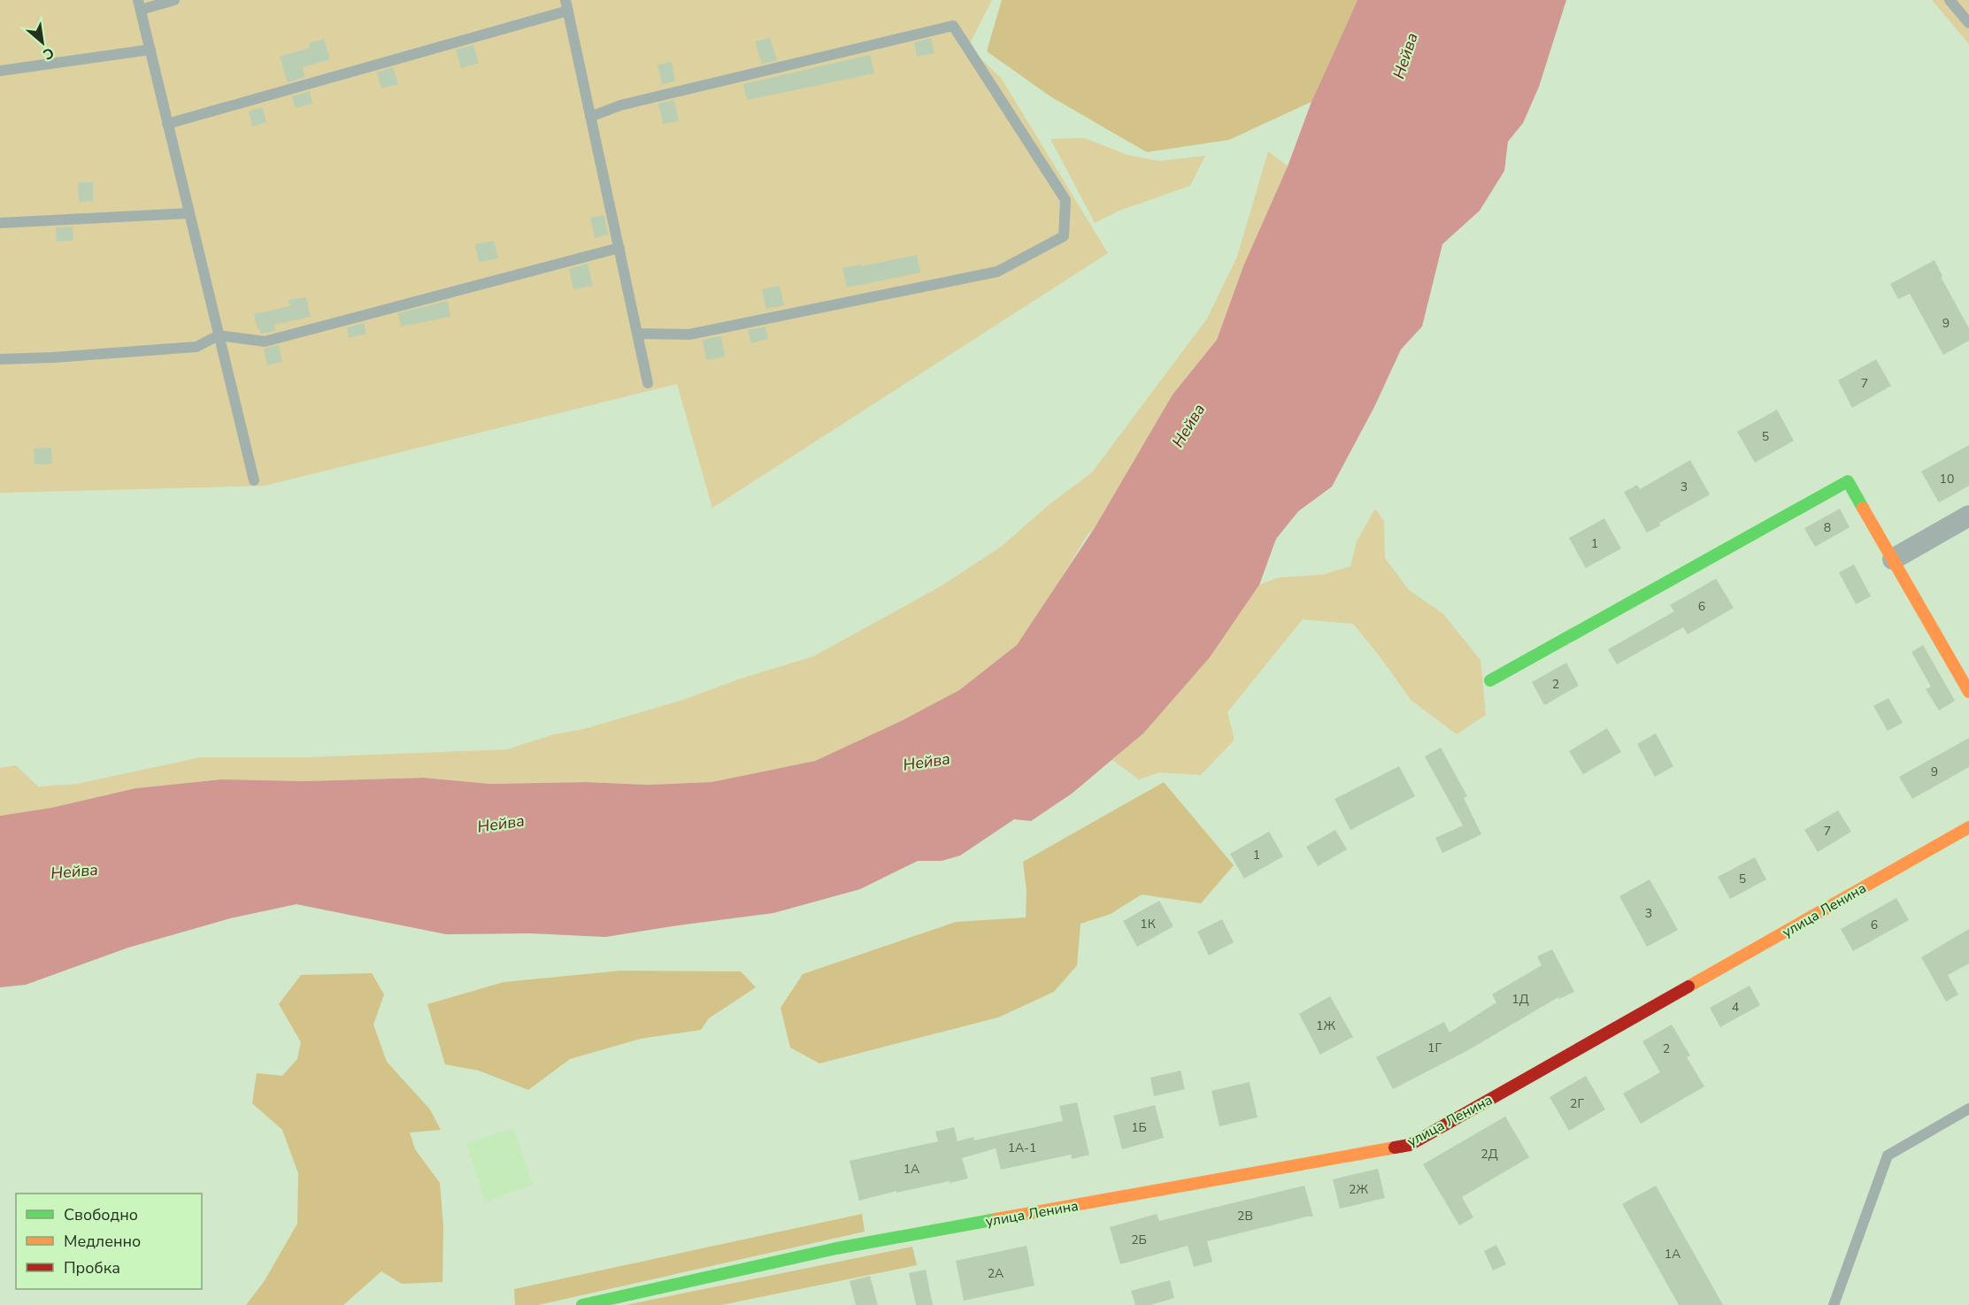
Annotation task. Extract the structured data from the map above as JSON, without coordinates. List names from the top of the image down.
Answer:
{
  "streets": {
    "street": ["улица Ленина"]
  },
  "water": ["Нейва"],
  "house_numbers": [
    "9",
    "7",
    "5",
    "10",
    "3",
    "8",
    "1",
    "6",
    "2",
    "9",
    "7",
    "1",
    "5",
    "3",
    "1К",
    "6",
    "1Д",
    "4",
    "1Ж",
    "1Г",
    "2",
    "2Г",
    "1Б",
    "1А-1",
    "2Д",
    "1А",
    "2Ж",
    "2В",
    "2Б",
    "1А",
    "2А"
  ],
  "legend": ["Свободно", "Медленно", "Пробка"],
  "north": "bottom right"
}
